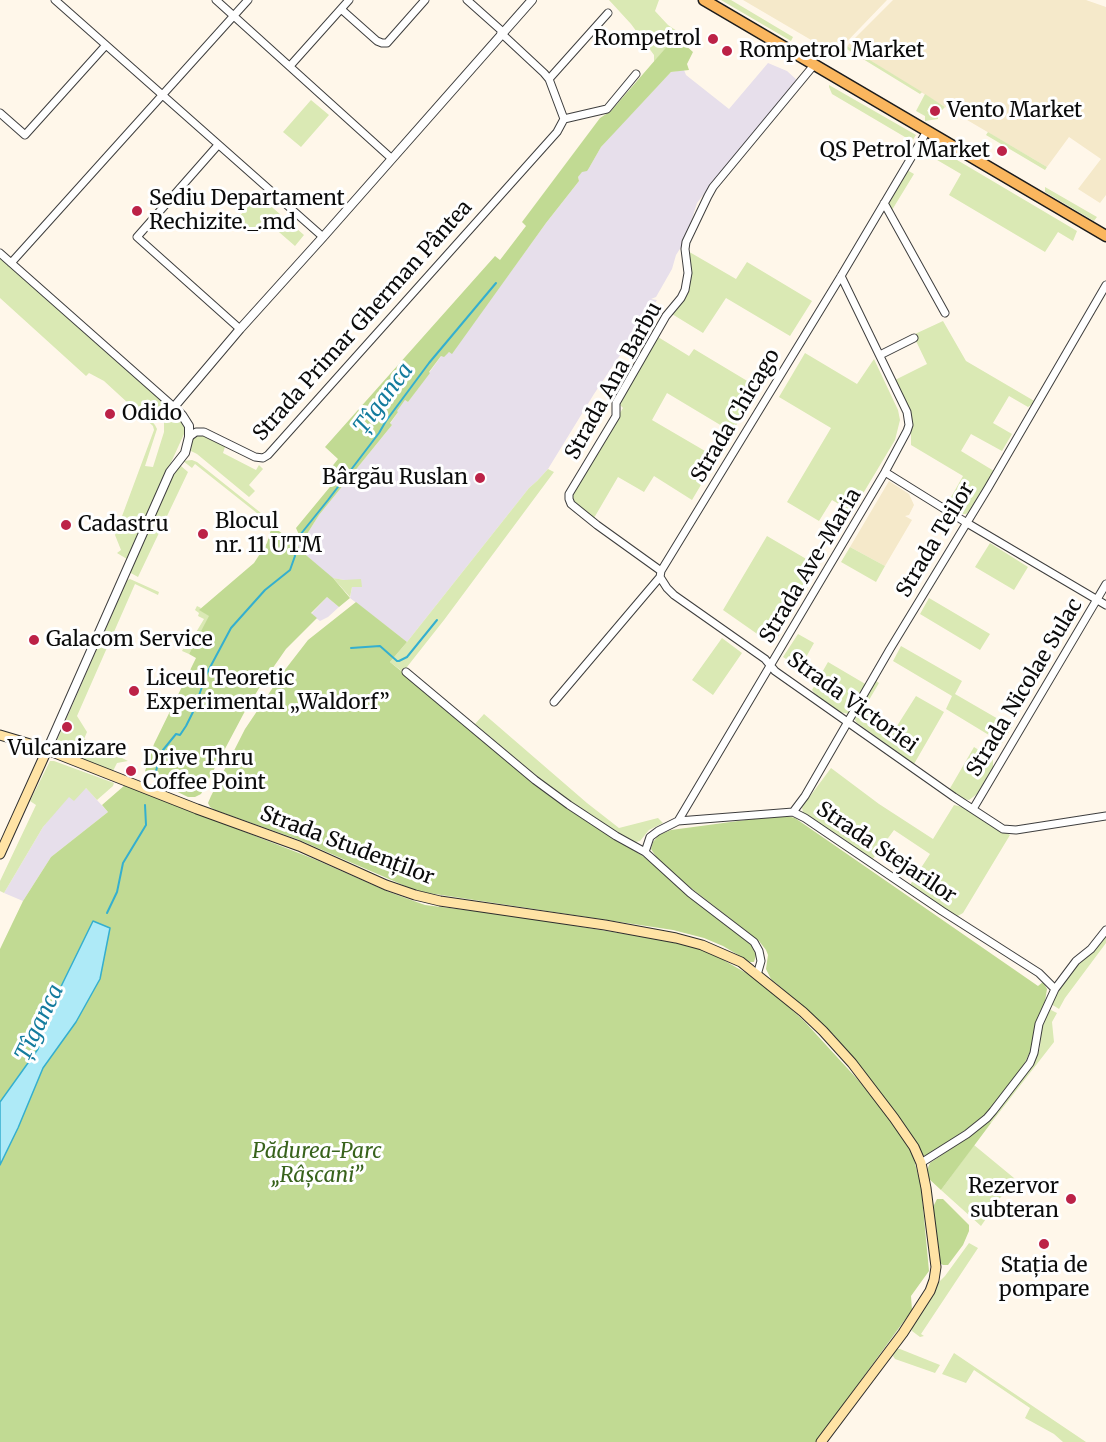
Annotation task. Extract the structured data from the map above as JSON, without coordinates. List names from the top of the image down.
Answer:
{
  "streets": {
    "main road": ["Strada Studenților"],
    "street": [
      "Strada Primar Gherman Pântea",
      "Strada Ana Barbu",
      "Strada Chicago",
      "Strada Teilor",
      "Strada Ave-Maria",
      "Strada Nicolae Sulac",
      "Strada Victoriei",
      "Strada Stejarilor"
    ]
  },
  "crossings": [
    ["Strada Ana Barbu", "Strada Victoriei"],
    ["Strada Chicago", "Strada Ave-Maria"],
    ["Strada Chicago", "Strada Victoriei"],
    ["Strada Teilor", "Strada Victoriei"],
    ["Strada Teilor", "Strada Stejarilor"],
    ["Strada Ave-Maria", "Strada Victoriei"],
    ["Strada Ave-Maria", "Strada Stejarilor"],
    ["Strada Nicolae Sulac", "Strada Victoriei"]
  ],
  "water": ["Țîganca"],
  "parks": ["Pădurea-Parc „Râșcani”"],
  "places": [
    "Rompetrol",
    "Rompetrol Market",
    "Vento Market",
    "QS Petrol Market",
    "Sediu Departament Rechizite._.md",
    "Odido",
    "Bârgău Ruslan",
    "Cadastru",
    "Blocul nr. 11 UTM",
    "Galacom Service",
    "Liceul Teoretic Experimental „Waldorf”",
    "Vulcanizare",
    "Drive Thru Coffee Point",
    "Rezervor subteran",
    "Stația de pompare"
  ]
}
